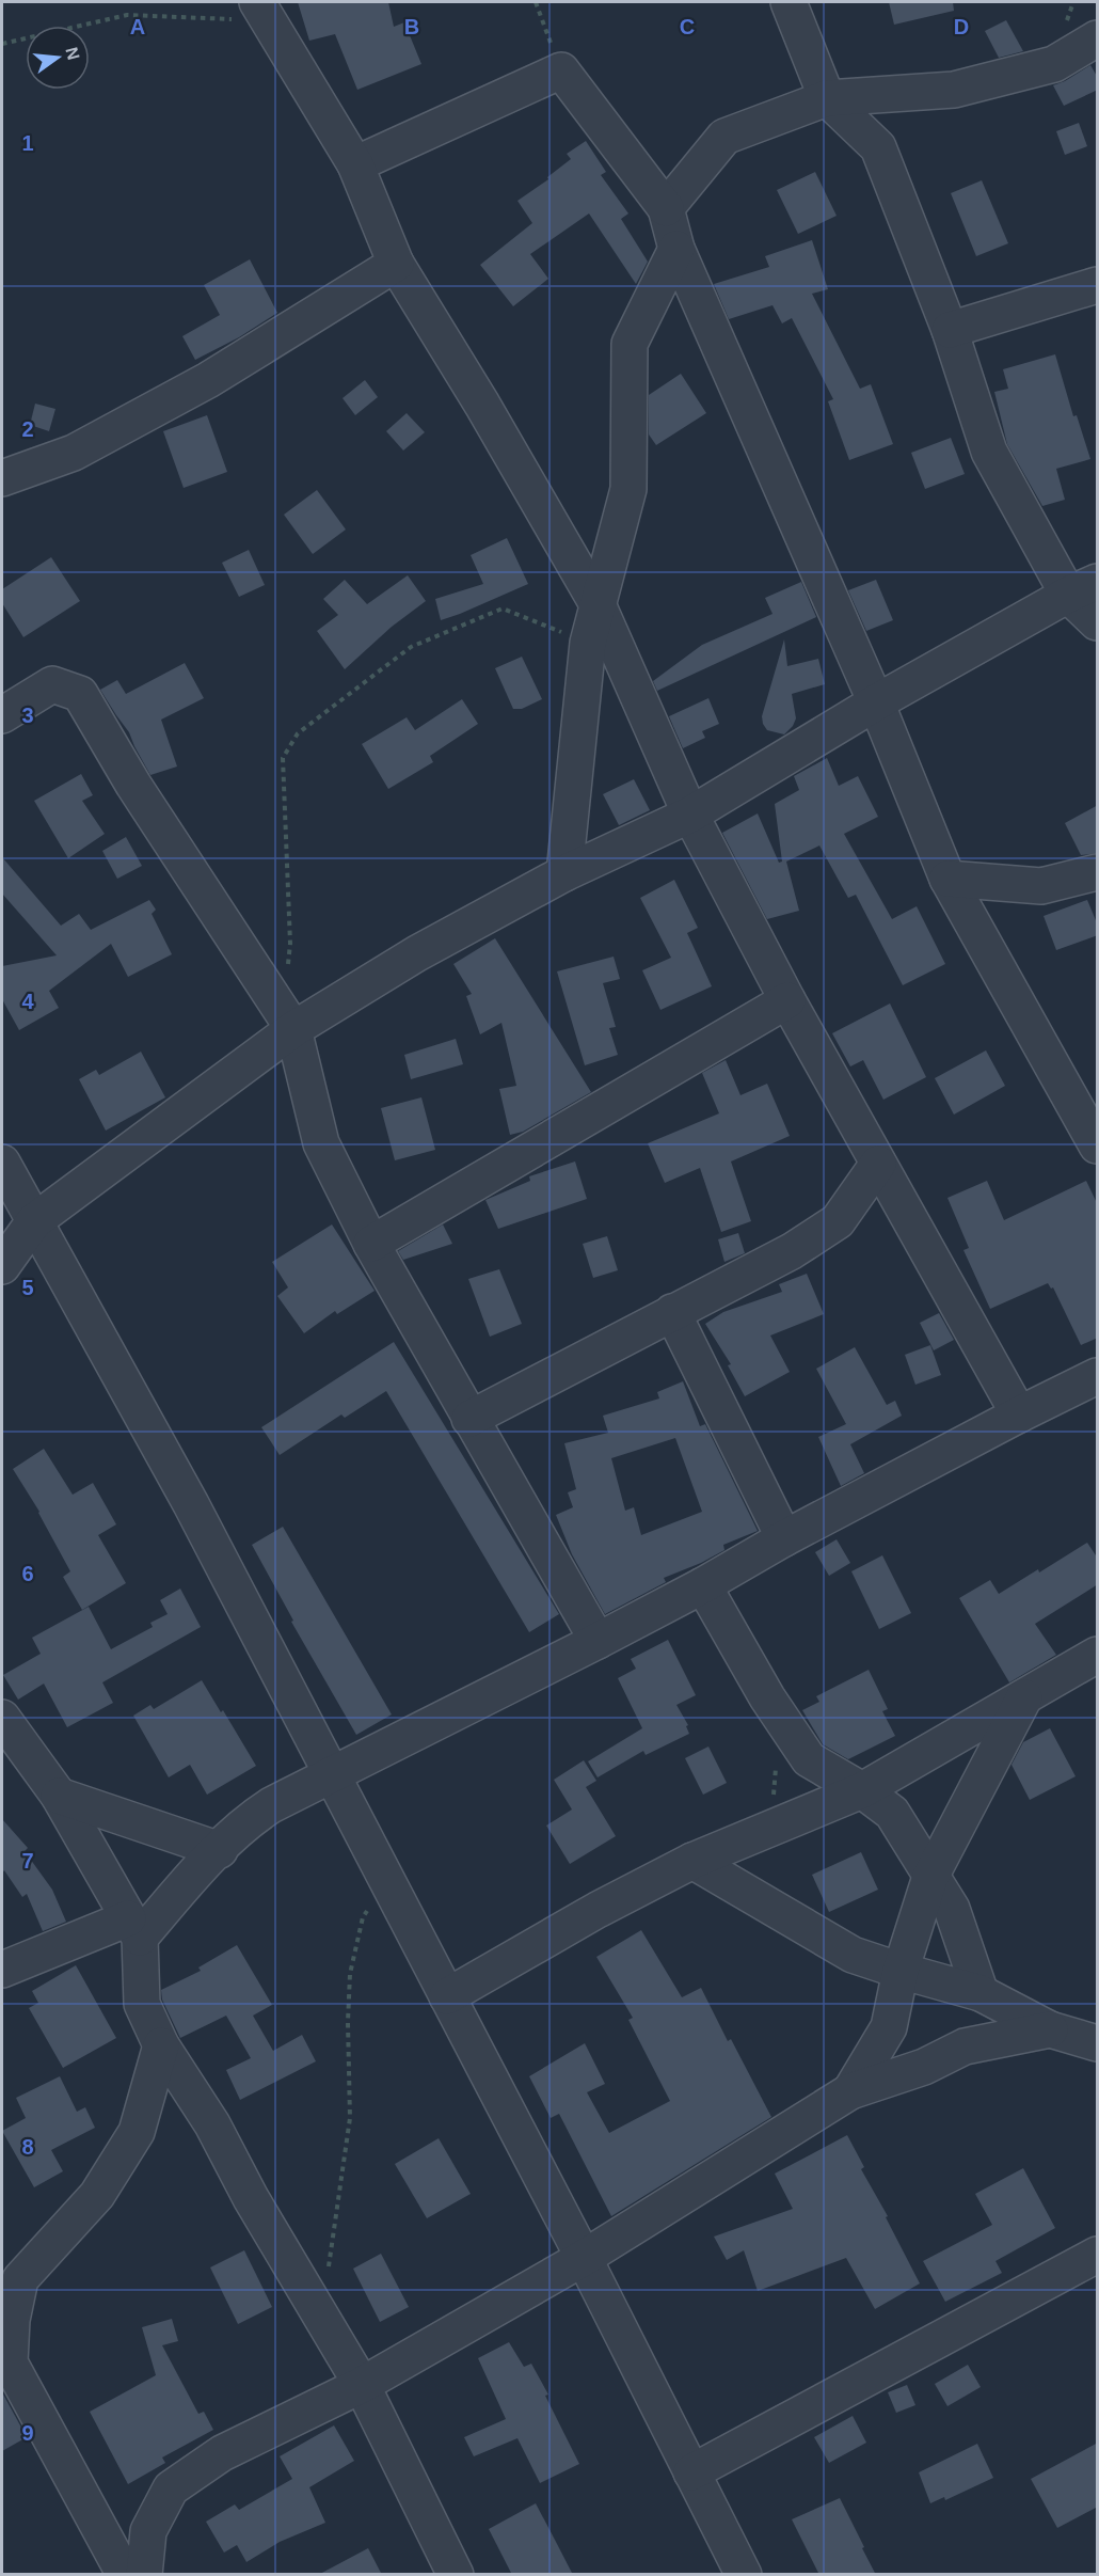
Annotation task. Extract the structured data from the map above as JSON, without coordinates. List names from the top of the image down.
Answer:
{
  "north": "right",
  "grid": {
    "columns": [
      "A",
      "B",
      "C",
      "D"
    ],
    "rows": [
      "1",
      "2",
      "3",
      "4",
      "5",
      "6",
      "7",
      "8",
      "9"
    ]
  }
}
